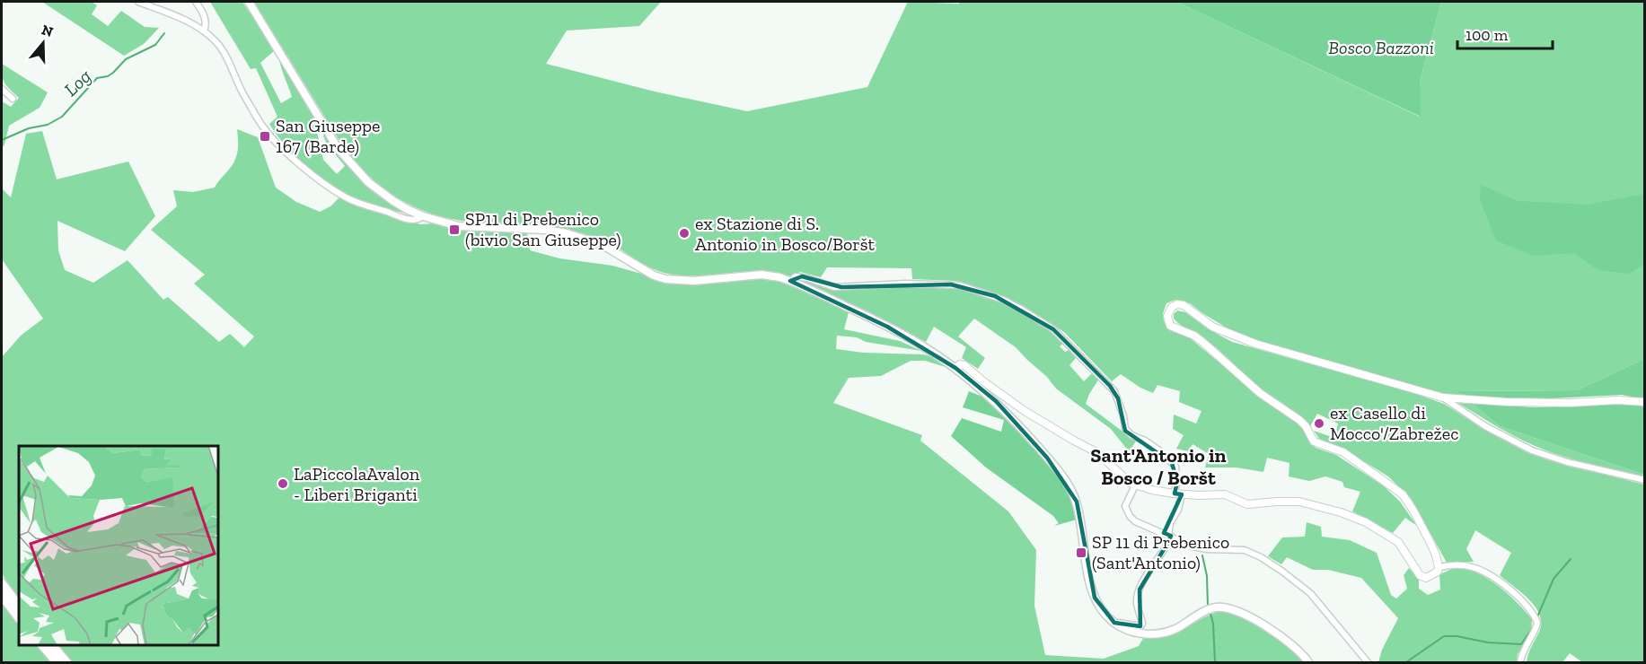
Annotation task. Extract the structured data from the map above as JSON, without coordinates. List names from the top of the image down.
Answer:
{
  "districts": ["Sant'Antonio in Bosco / Boršt"],
  "water": ["Log"],
  "parks": ["Bosco Bazzoni"],
  "places": {
    "transit": ["San Giuseppe 167 (Barde)", "SP11 di Prebenico (bivio San Giuseppe)", "SP 11 di Prebenico (Sant'Antonio)"],
    "other": ["ex Stazione di S. Antonio in Bosco/Boršt", "ex Casello di Mocco'/Zabrežec", "LaPiccolaAvalon - Liberi Briganti"]
  },
  "scale_bar": "100 m",
  "north": "top"
}
